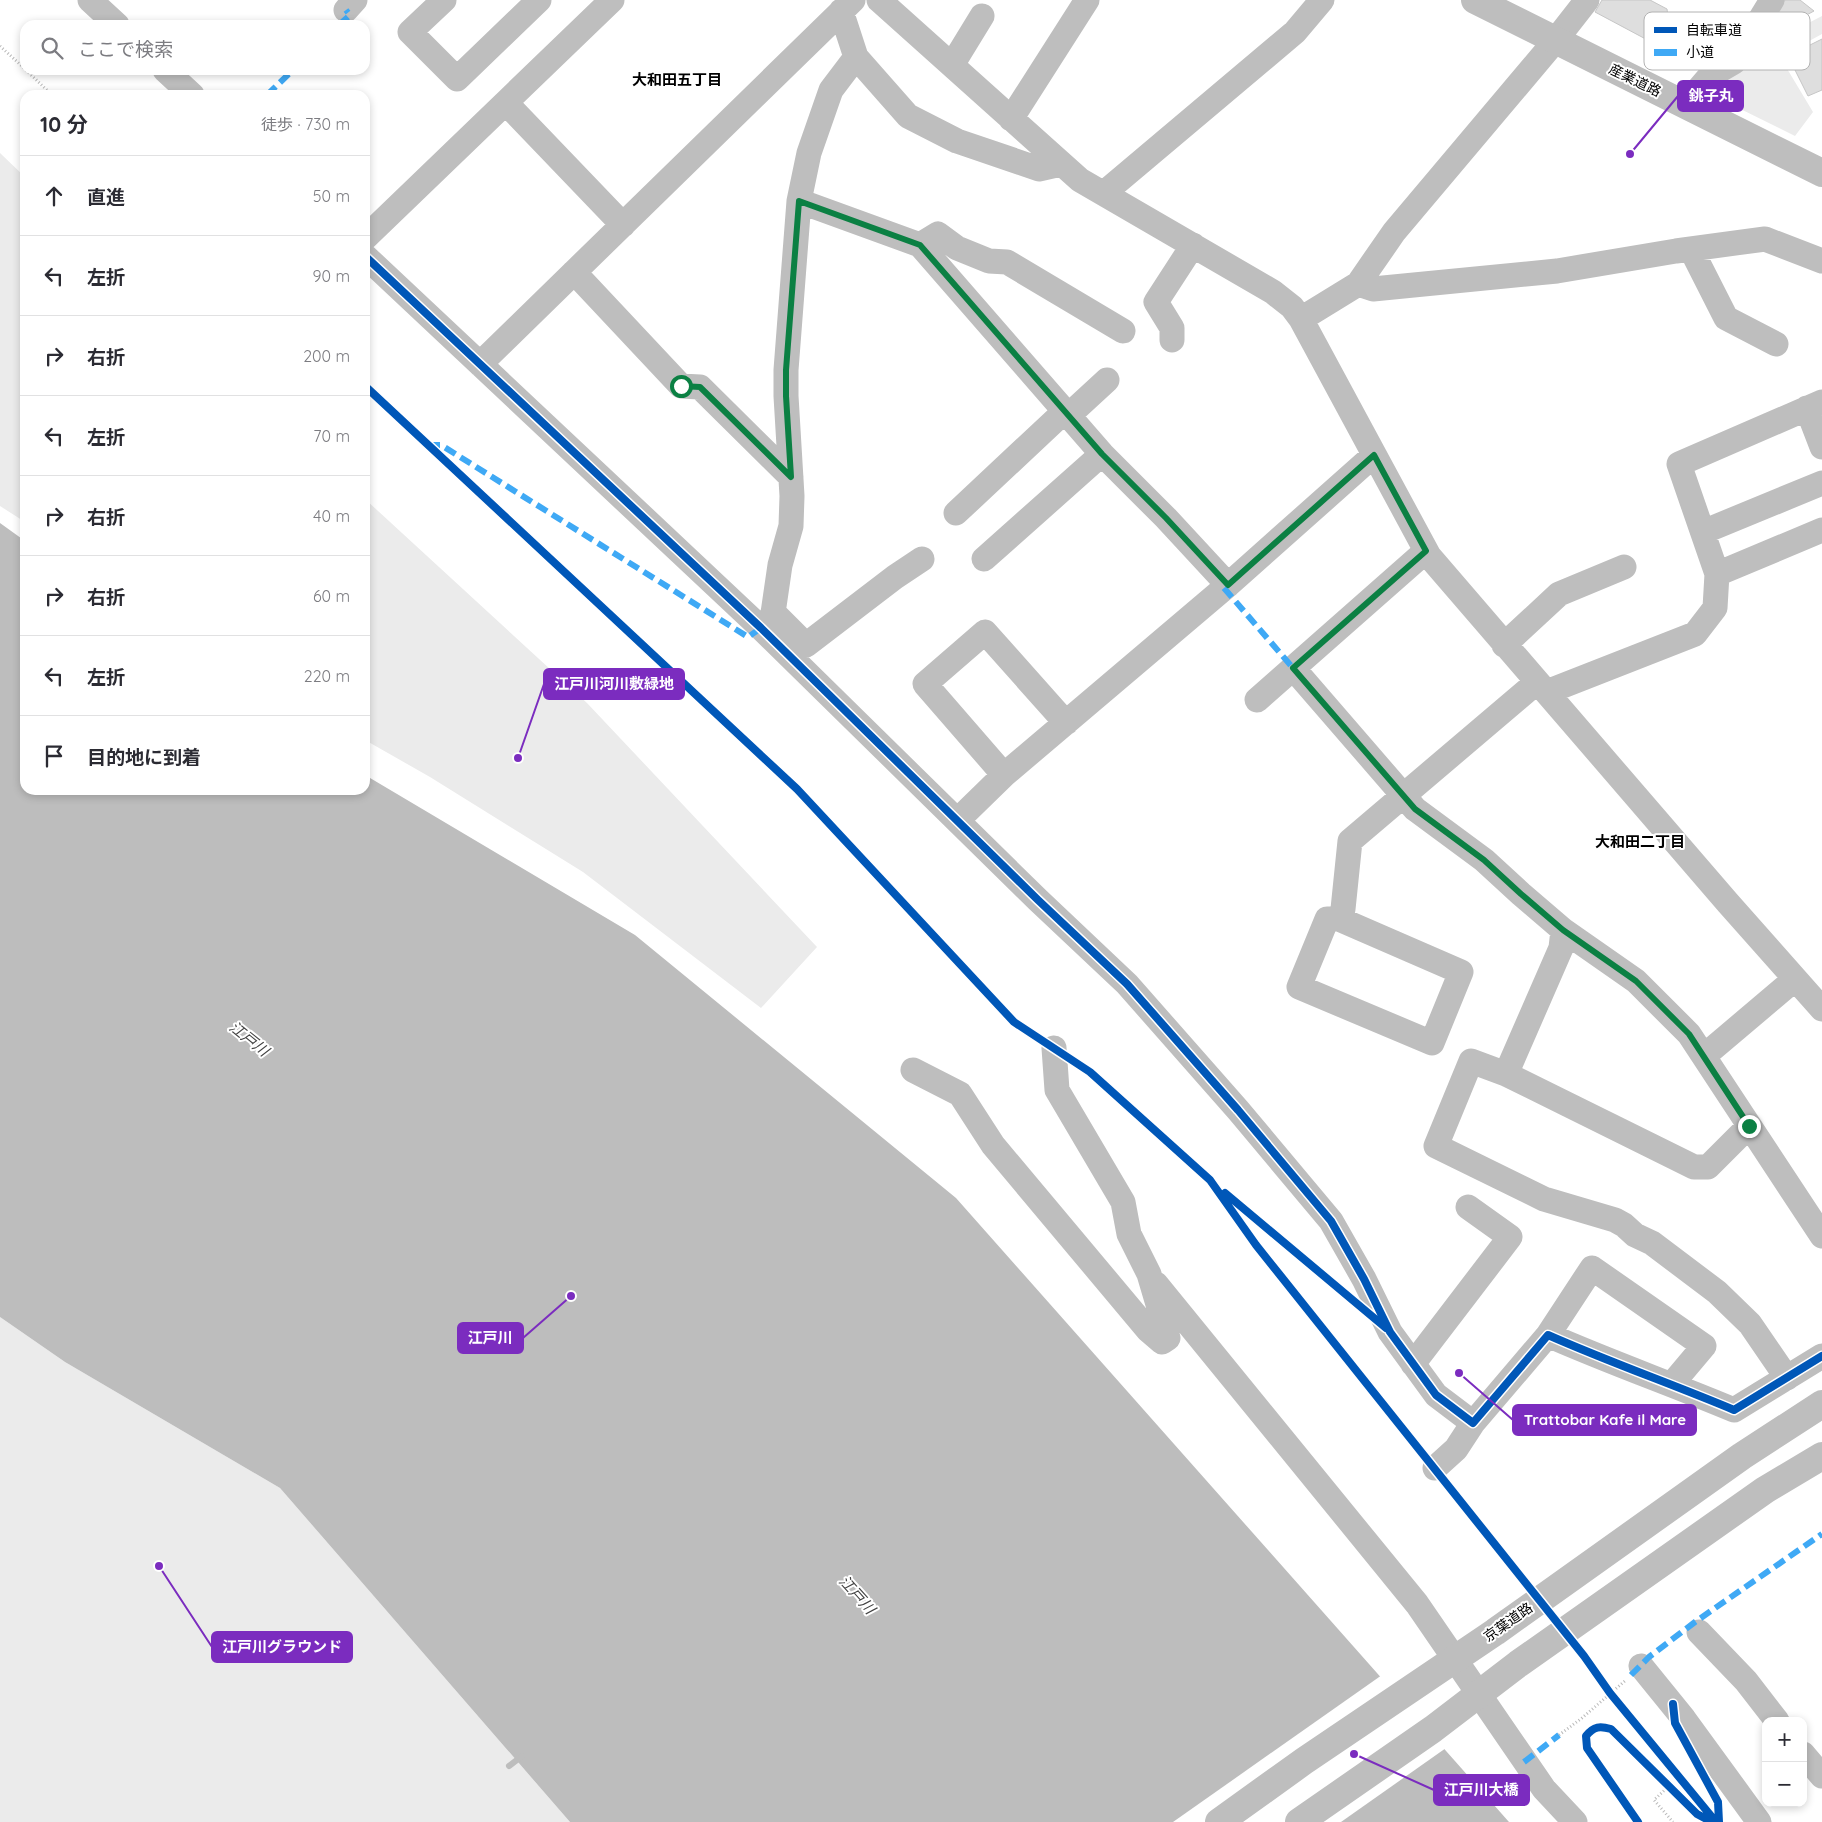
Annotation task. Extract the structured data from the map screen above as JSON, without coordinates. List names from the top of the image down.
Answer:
{
  "streets": {
    "main road": ["産業道路", "京葉道路"]
  },
  "districts": ["大和田五丁目", "大和田二丁目"],
  "water": ["江戸川"],
  "places": [
    "銚子丸",
    "江戸川河川敷緑地",
    "江戸川",
    "Trattobar Kafe il Mare",
    "江戸川グラウンド",
    "江戸川大橋"
  ],
  "legend": ["自転車道", "小道"],
  "page": {
    "search": "ここで検索",
    "heading": ["10 分", "徒歩 · 730 m"],
    "list": [
      ["直進", "50 m"],
      ["左折", "90 m"],
      ["右折", "200 m"],
      ["左折", "70 m"],
      ["右折", "40 m"],
      ["右折", "60 m"],
      ["左折", "220 m"],
      "目的地に到着"
    ],
    "map_buttons": ["+", "−"]
  }
}
